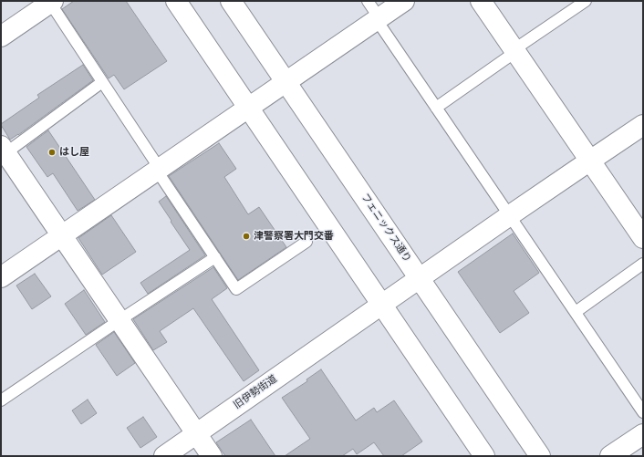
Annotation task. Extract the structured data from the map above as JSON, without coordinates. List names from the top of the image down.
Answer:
{
  "streets": {
    "street": ["フェニックス通り", "旧伊勢街道"]
  },
  "crossings": [
    ["フェニックス通り", "旧伊勢街道"]
  ],
  "places": ["はし屋", "津警察署大門交番"]
}
